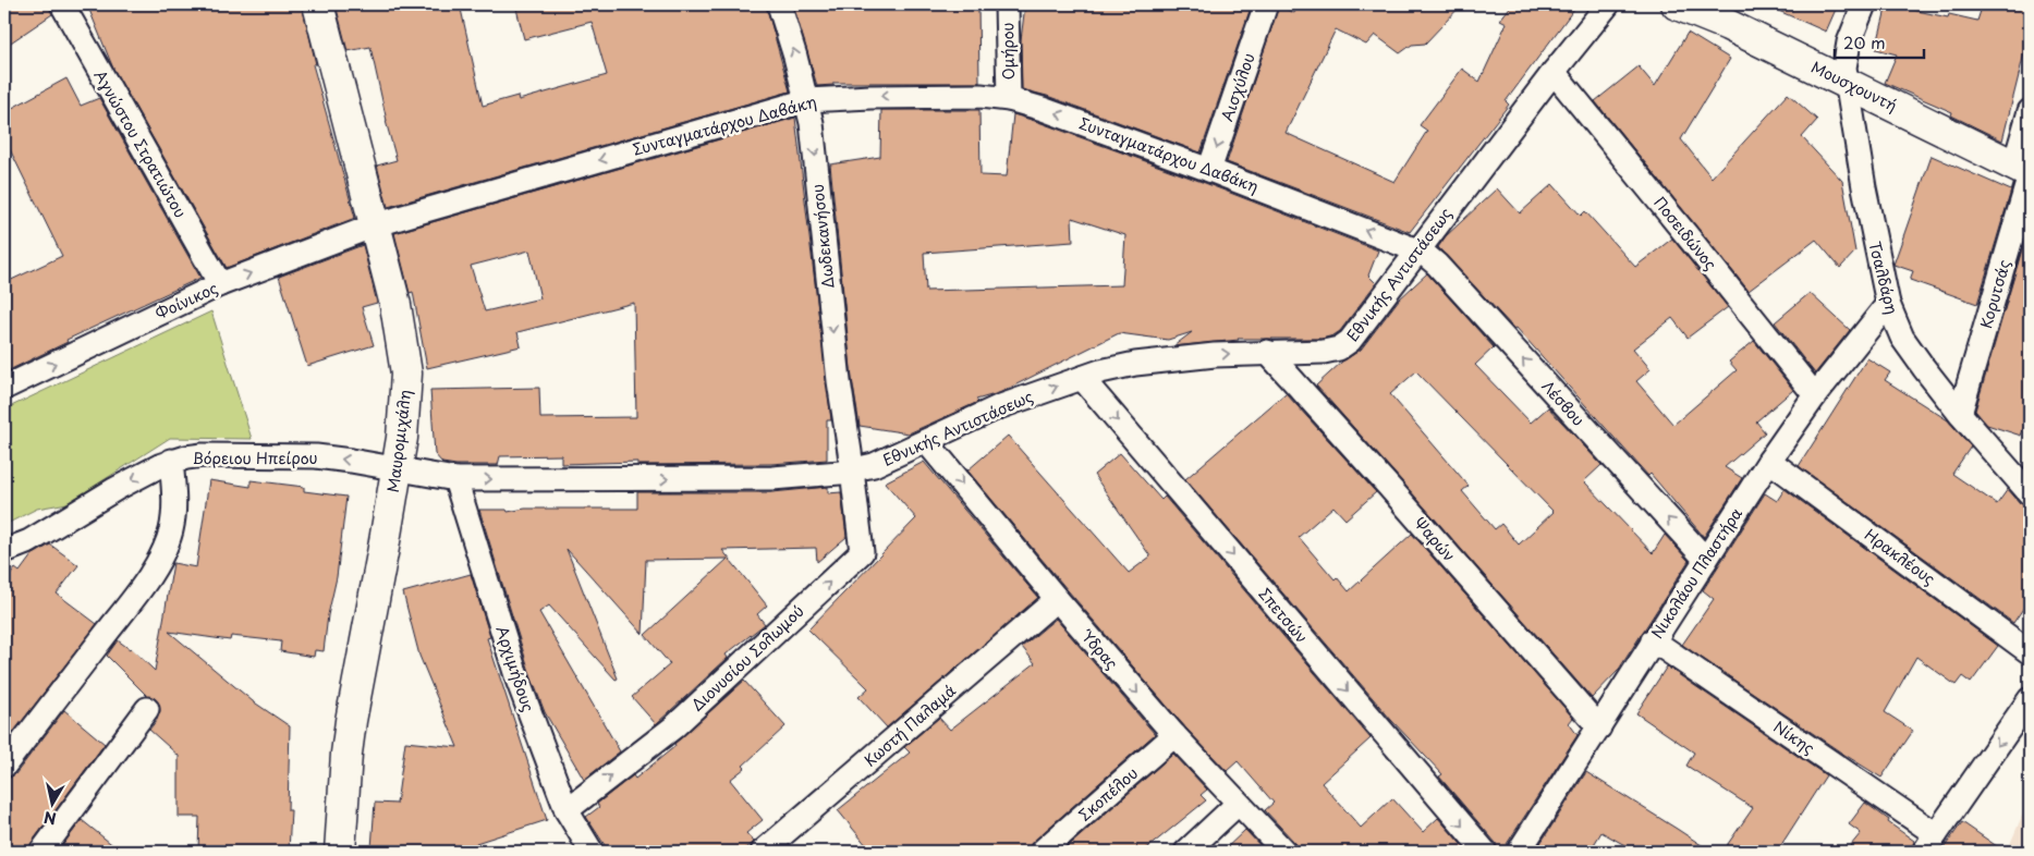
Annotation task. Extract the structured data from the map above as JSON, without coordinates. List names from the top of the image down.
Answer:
{
  "streets": {
    "main road": ["Μουσχουντή", "Μαυρομιχάλη"],
    "street": [
      "Ομήρου",
      "Αισχύλου",
      "Συνταγματάρχου Δαβάκη",
      "Αγνώστου Στρατιώτου",
      "Ποσειδώνος",
      "Δωδεκανήσου",
      "Εθνικής Αντιστάσεως",
      "Τσαλδάρη",
      "Κορυτσάς",
      "Φοίνικος",
      "Λέσβου",
      "Βόρειου Ηπείρου",
      "Ψαρών",
      "Ηρακλέους",
      "Νικολάου Πλαστήρα",
      "Σπετσών",
      "Ύδρας",
      "Διονυσίου Σολωμού",
      "Αρχιμήδους",
      "Κωστή Παλαμά",
      "Νίκης",
      "Σκοπέλου"
    ]
  },
  "crossings": [
    ["Ομήρου", "Συνταγματάρχου Δαβάκη"],
    ["Μουσχουντή", "Τσαλδάρη"],
    ["Μουσχουντή", "Κορυτσάς"],
    ["Αισχύλου", "Συνταγματάρχου Δαβάκη"],
    ["Συνταγματάρχου Δαβάκη", "Δωδεκανήσου"],
    ["Συνταγματάρχου Δαβάκη", "Εθνικής Αντιστάσεως"],
    ["Συνταγματάρχου Δαβάκη", "Φοίνικος"],
    ["Συνταγματάρχου Δαβάκη", "Λέσβου"],
    ["Συνταγματάρχου Δαβάκη", "Μαυρομιχάλη"],
    ["Αγνώστου Στρατιώτου", "Φοίνικος"],
    ["Ποσειδώνος", "Εθνικής Αντιστάσεως"],
    ["Ποσειδώνος", "Νικολάου Πλαστήρα"],
    ["Δωδεκανήσου", "Εθνικής Αντιστάσεως"],
    ["Δωδεκανήσου", "Διονυσίου Σολωμού"],
    ["Εθνικής Αντιστάσεως", "Λέσβου"],
    ["Εθνικής Αντιστάσεως", "Μαυρομιχάλη"],
    ["Εθνικής Αντιστάσεως", "Βόρειου Ηπείρου"],
    ["Εθνικής Αντιστάσεως", "Ψαρών"],
    ["Εθνικής Αντιστάσεως", "Σπετσών"],
    ["Εθνικής Αντιστάσεως", "Ύδρας"],
    ["Εθνικής Αντιστάσεως", "Διονυσίου Σολωμού"],
    ["Εθνικής Αντιστάσεως", "Αρχιμήδους"],
    ["Τσαλδάρη", "Κορυτσάς"],
    ["Τσαλδάρη", "Νικολάου Πλαστήρα"],
    ["Φοίνικος", "Μαυρομιχάλη"],
    ["Λέσβου", "Νικολάου Πλαστήρα"],
    ["Μαυρομιχάλη", "Βόρειου Ηπείρου"],
    ["Ψαρών", "Νικολάου Πλαστήρα"],
    ["Ηρακλέους", "Νικολάου Πλαστήρα"],
    ["Νικολάου Πλαστήρα", "Νίκης"],
    ["Ύδρας", "Κωστή Παλαμά"],
    ["Ύδρας", "Σκοπέλου"],
    ["Διονυσίου Σολωμού", "Αρχιμήδους"]
  ],
  "one_way": [
    "Αισχύλου",
    "Συνταγματάρχου Δαβάκη",
    "Εθνικής Αντιστάσεως",
    "Φοίνικος",
    "Λέσβου",
    "Βόρειου Ηπείρου",
    "Σπετσών",
    "Ύδρας",
    "Διονυσίου Σολωμού"
  ],
  "scale_bar": "20 m",
  "north": "bottom"
}
